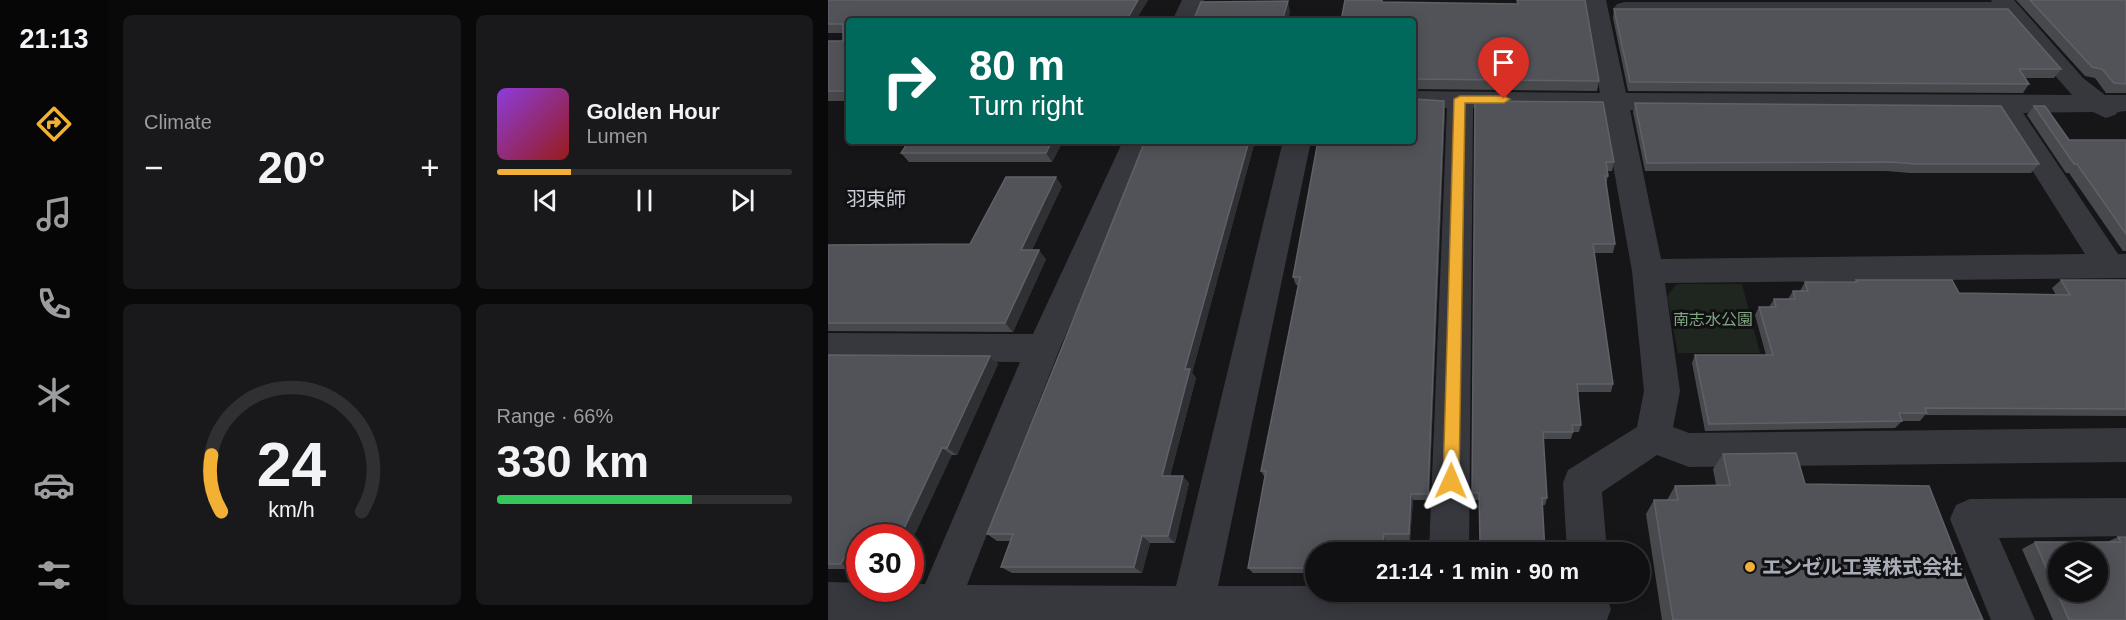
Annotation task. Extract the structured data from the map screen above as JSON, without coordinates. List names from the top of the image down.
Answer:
{
  "districts": ["羽束師"],
  "parks": ["南志水公園"],
  "places": ["エンゼル工業株式会社"],
  "page": {
    "tabs": "21:13",
    "tile": [
      "Climate",
      ["Range · 66%", "330 km"]
    ],
    "turn": ["80 m", "Turn right"],
    "song": ["Golden Hour", "Lumen"],
    "heat": ["−", "20°", "+"],
    "limit": "30",
    "trip": "21:14 · 1 min · 90 m",
    "gauge": ["24", "km/h"]
  }
}
